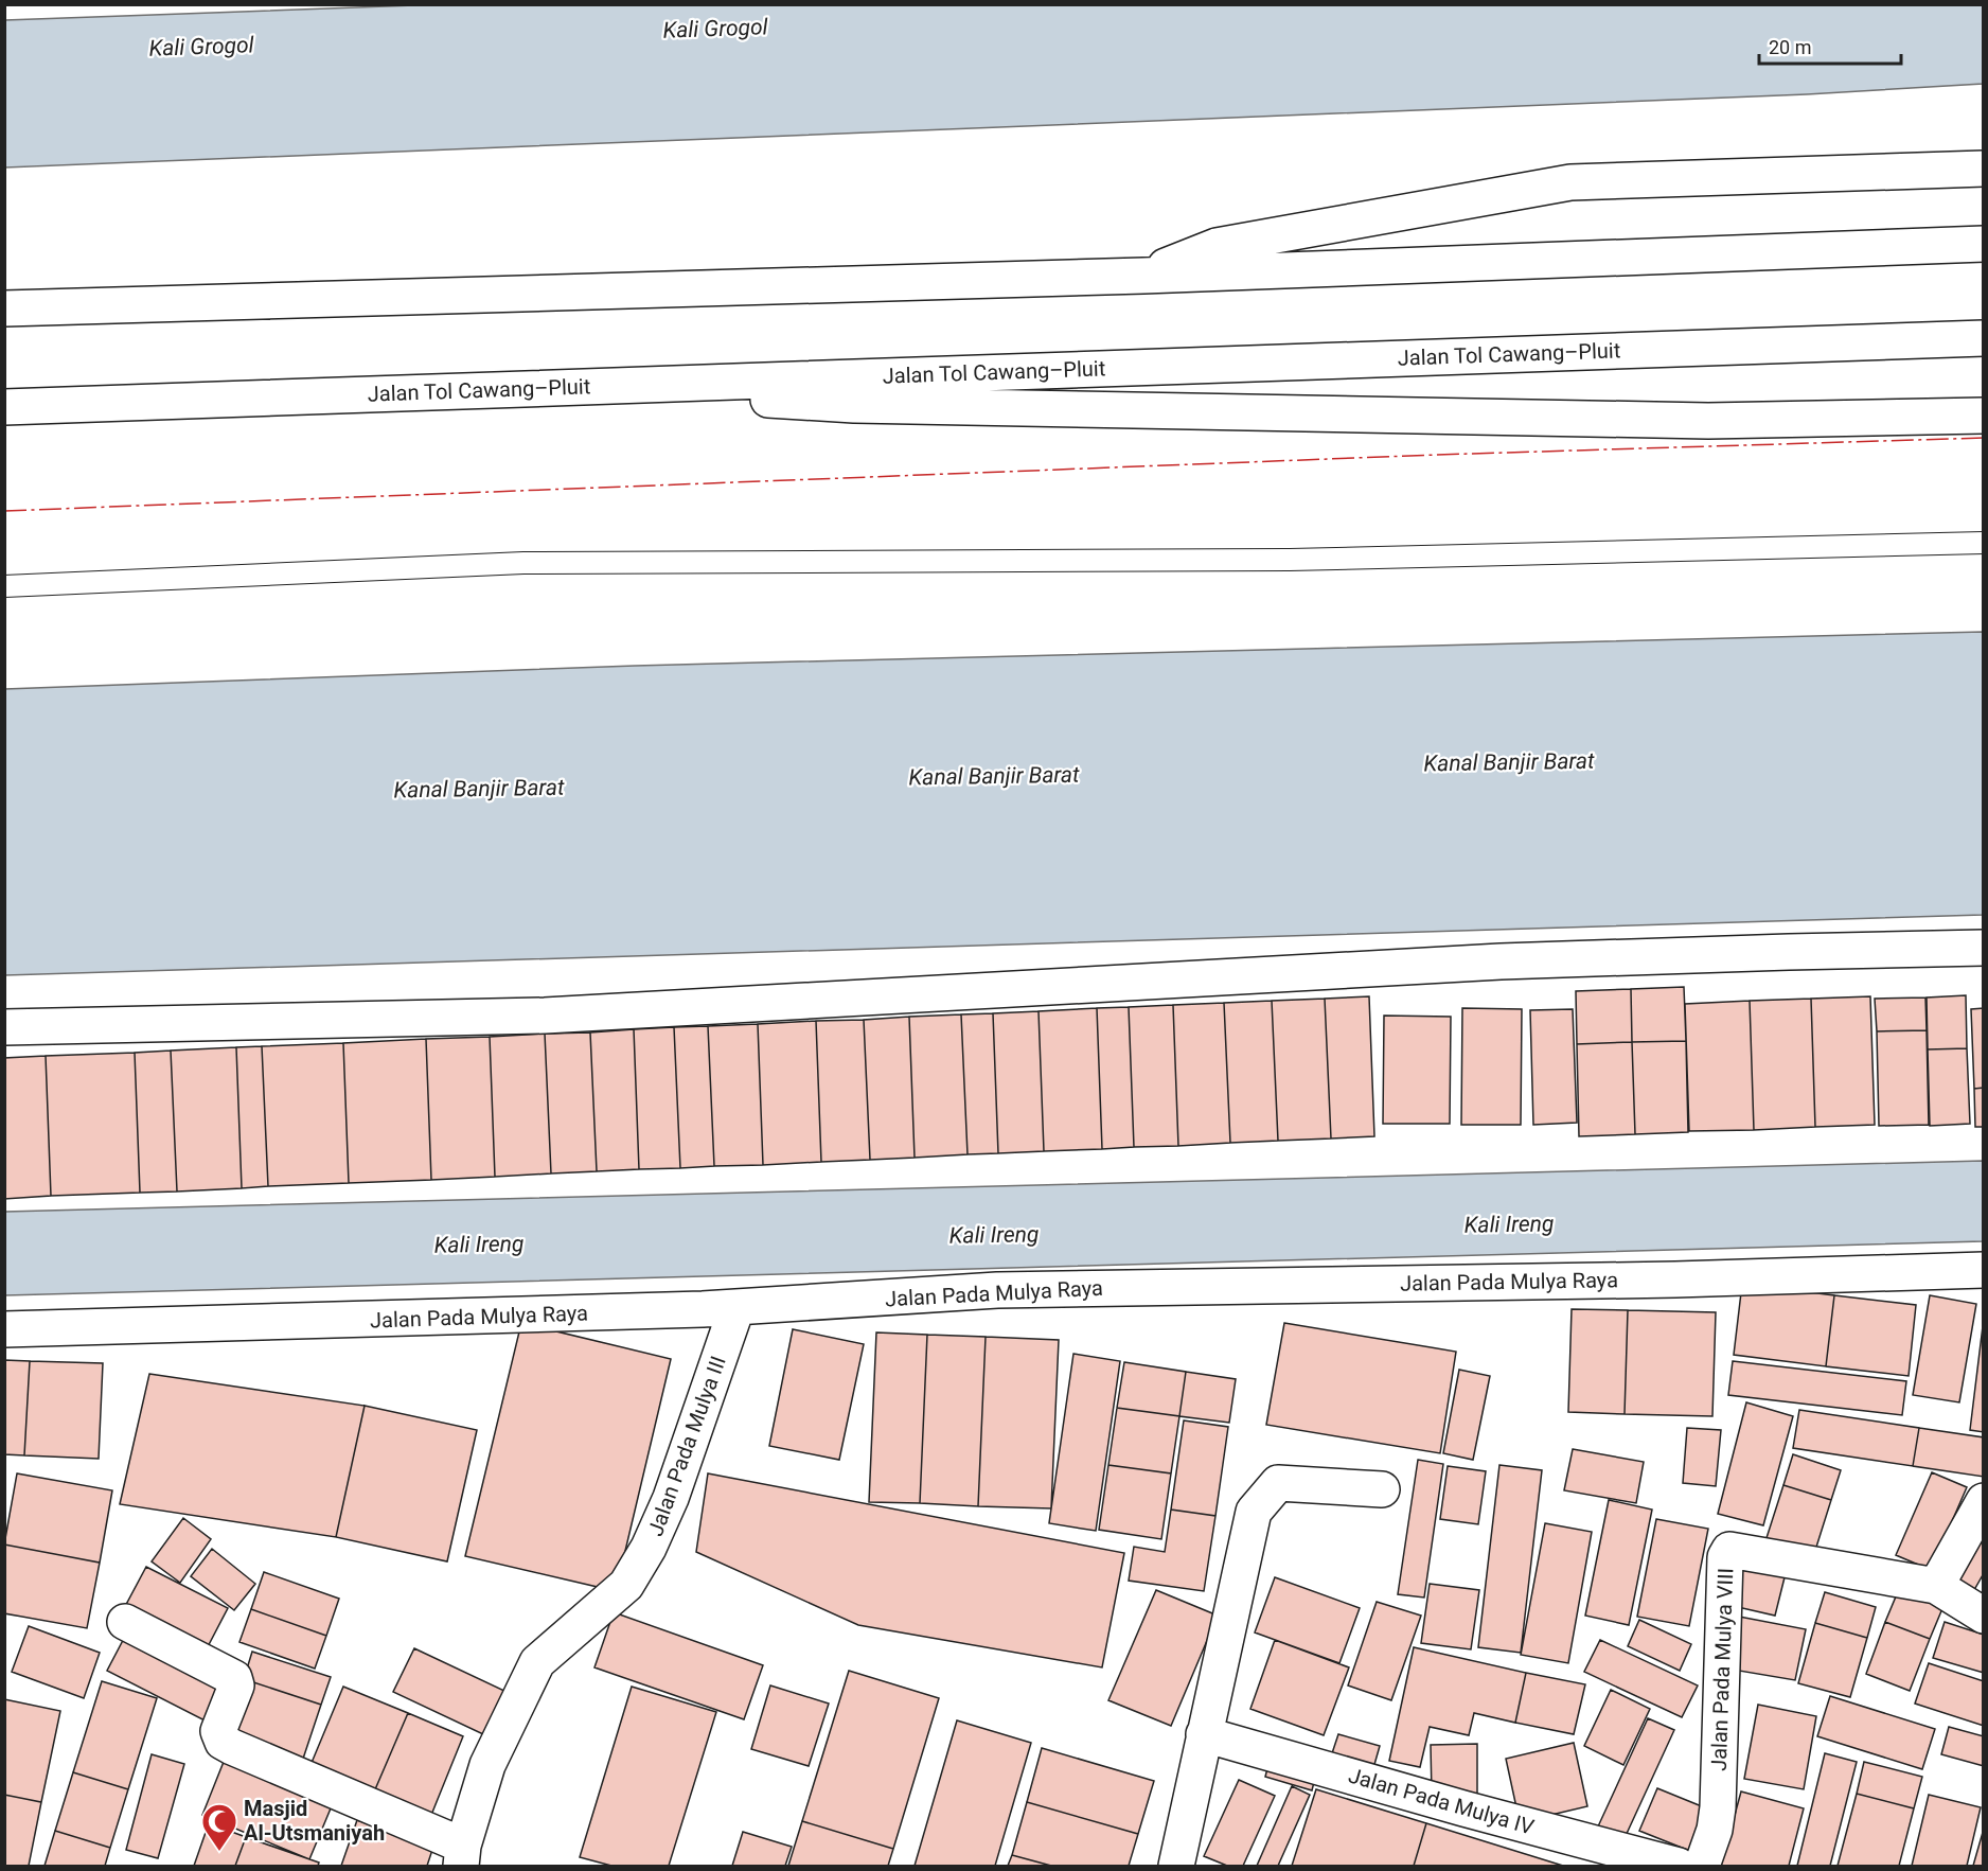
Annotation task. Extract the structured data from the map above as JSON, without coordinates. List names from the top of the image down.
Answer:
{
  "streets": {
    "main road": [
      "Jalan Tol Cawang–Pluit",
      "Jalan Pada Mulya Raya",
      "Jalan Pada Mulya III",
      "Jalan Pada Mulya VIII",
      "Jalan Pada Mulya IV"
    ]
  },
  "crossings": [
    ["Jalan Pada Mulya Raya", "Jalan Pada Mulya III"]
  ],
  "water": ["Kali Grogol", "Kanal Banjir Barat", "Kali Ireng"],
  "places": {
    "mosque": ["Masjid Al-Utsmaniyah"]
  },
  "scale_bar": "20 m"
}
